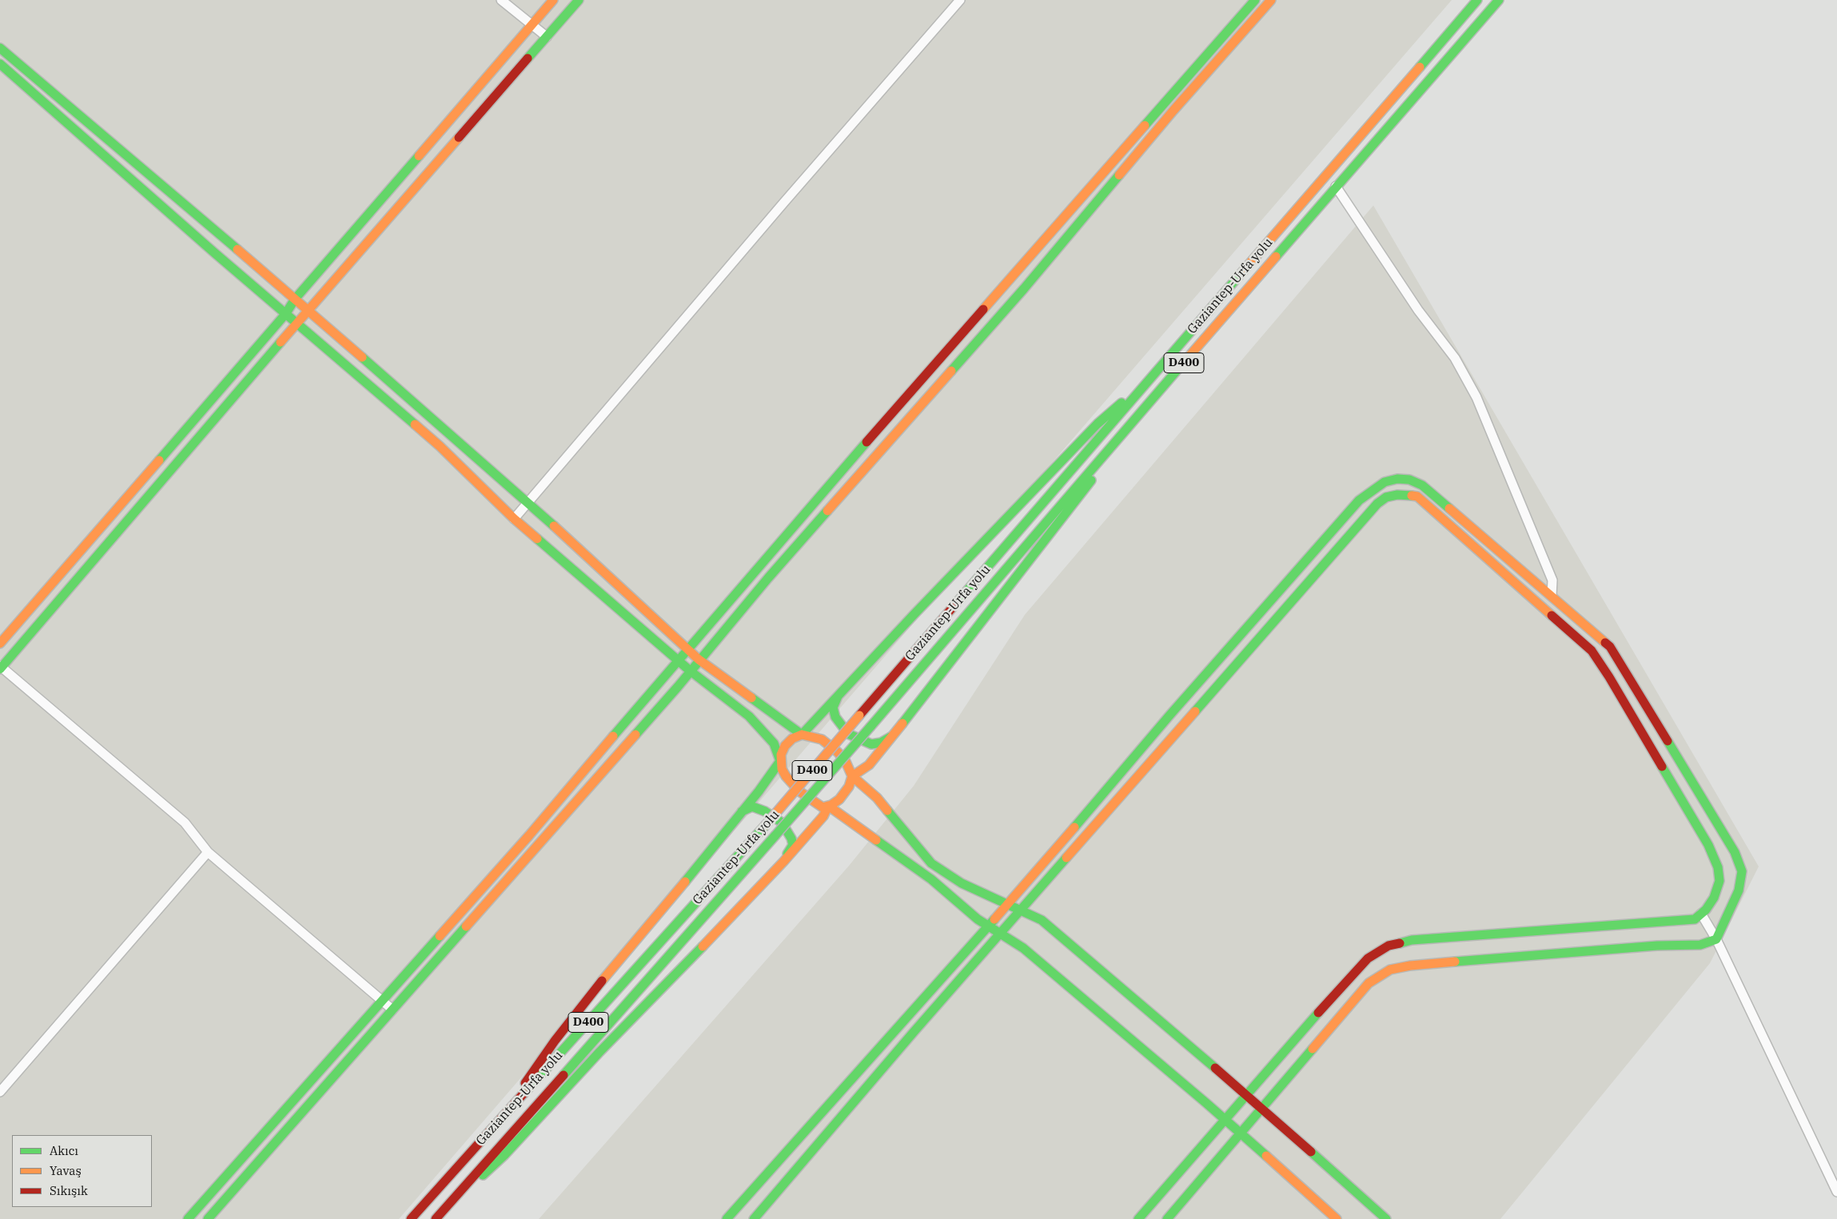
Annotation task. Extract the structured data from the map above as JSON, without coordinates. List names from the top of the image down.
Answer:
{
  "streets": {
    "main road": ["Gaziantep-Urfa yolu", "D400"]
  },
  "legend": ["Akıcı", "Yavaş", "Sıkışık"]
}
